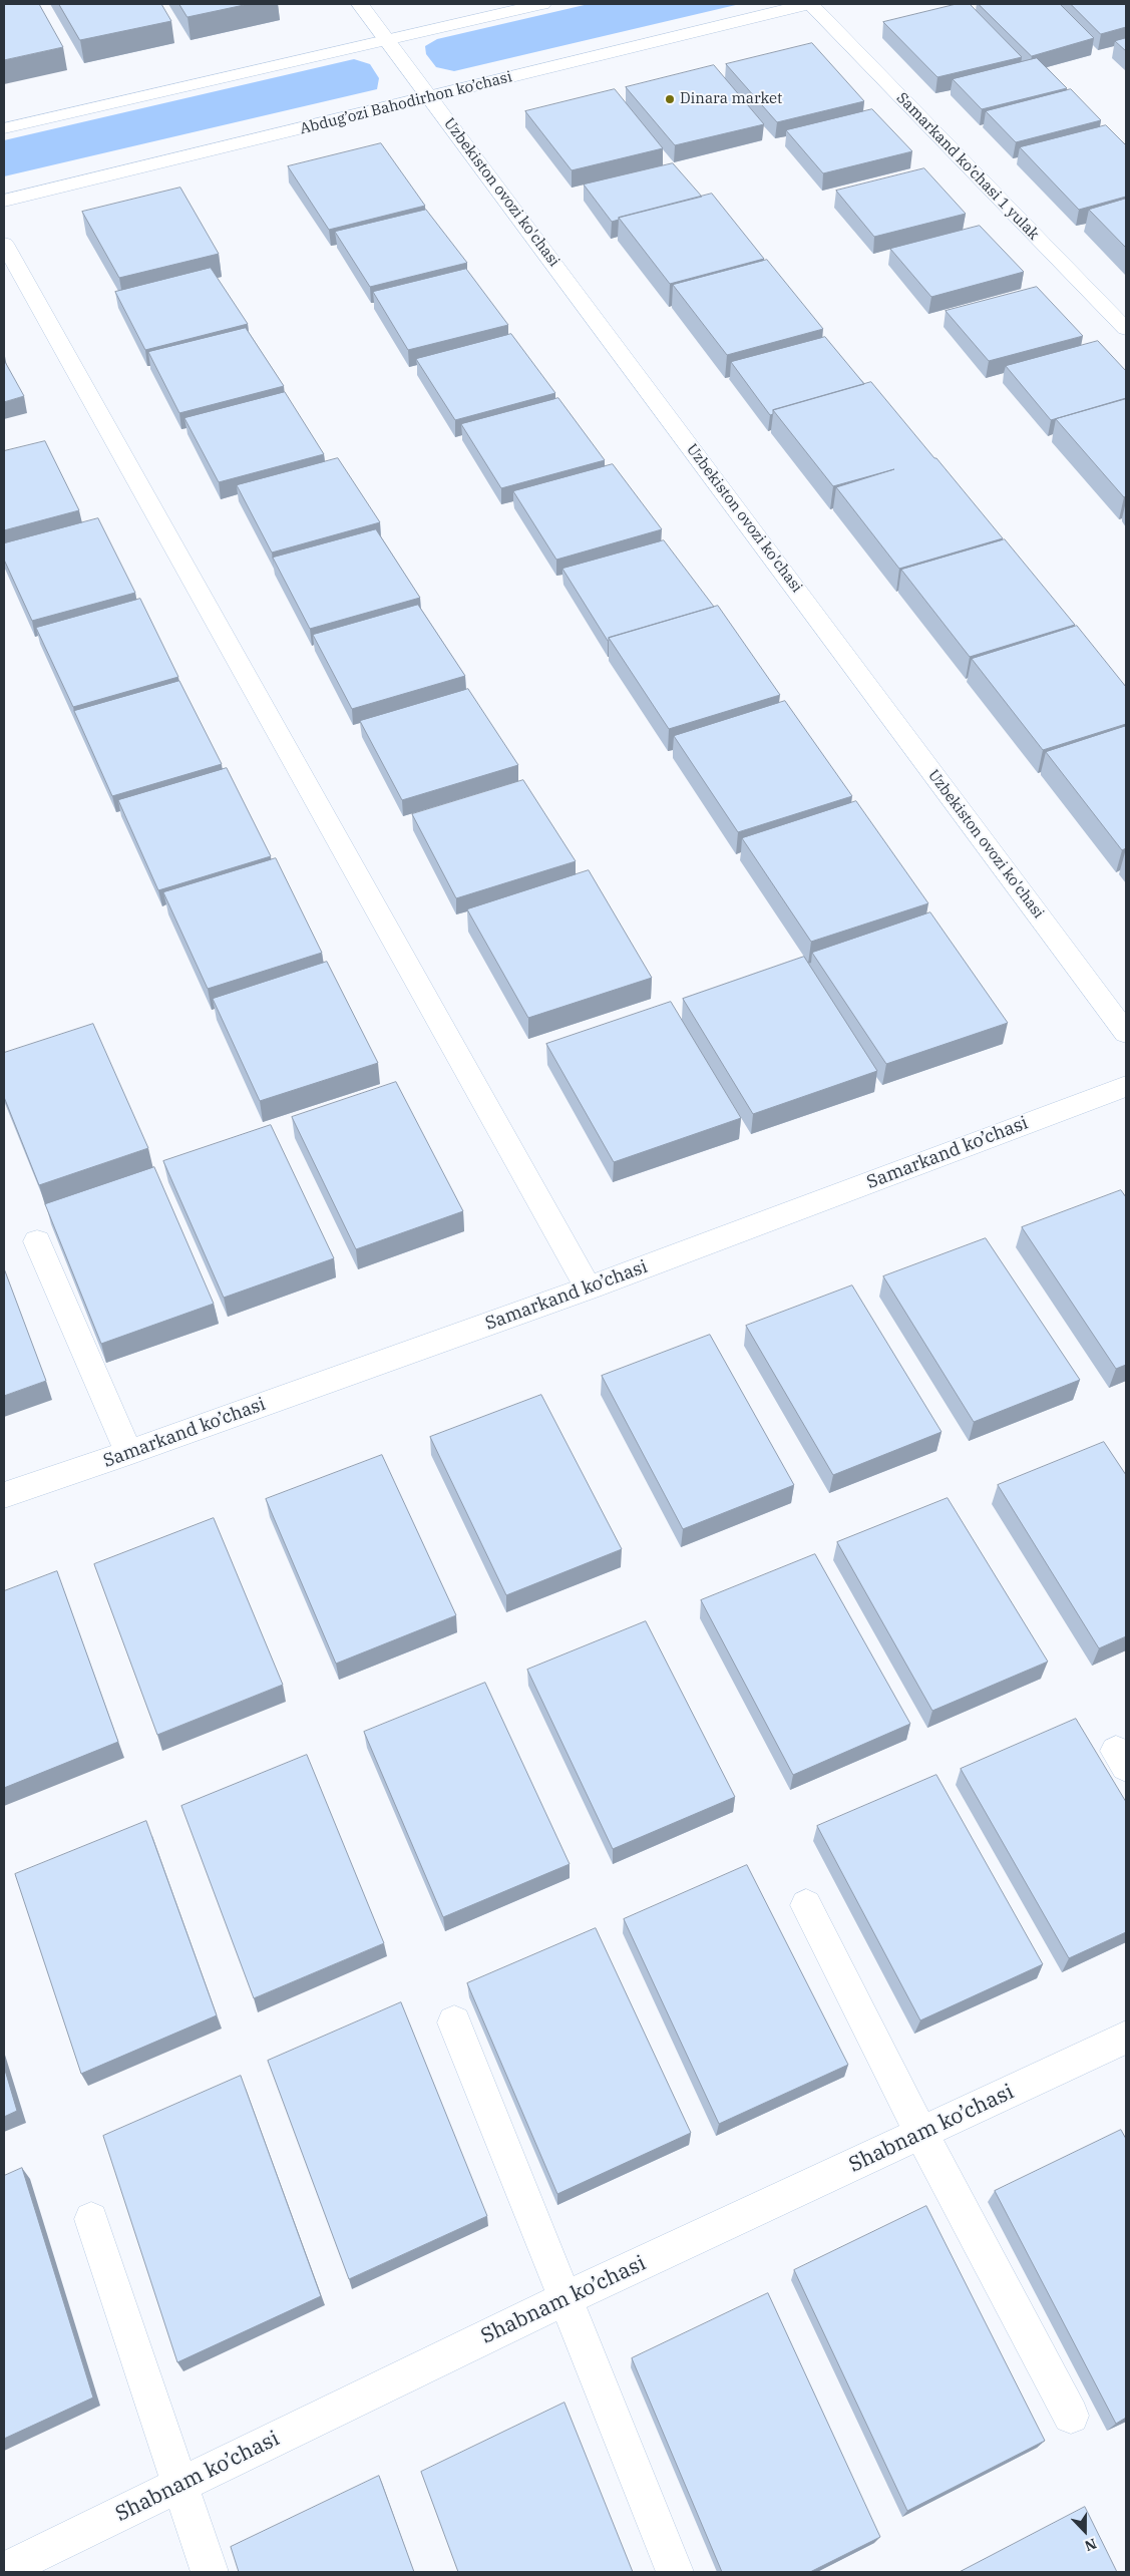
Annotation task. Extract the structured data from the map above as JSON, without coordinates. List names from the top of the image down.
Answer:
{
  "streets": {
    "street": [
      "Abdug’ozi Bahodirhon ko’chasi",
      "Samarkand ko’chasi 1 yulak",
      "Uzbekiston ovozi ko'chasi",
      "Samarkand ko’chasi",
      "Shabnam ko’chasi"
    ]
  },
  "crossings": [
    ["Abdug’ozi Bahodirhon ko’chasi", "Samarkand ko’chasi 1 yulak"],
    ["Abdug’ozi Bahodirhon ko’chasi", "Uzbekiston ovozi ko'chasi"]
  ],
  "places": ["Dinara market"],
  "north": "bottom"
}
